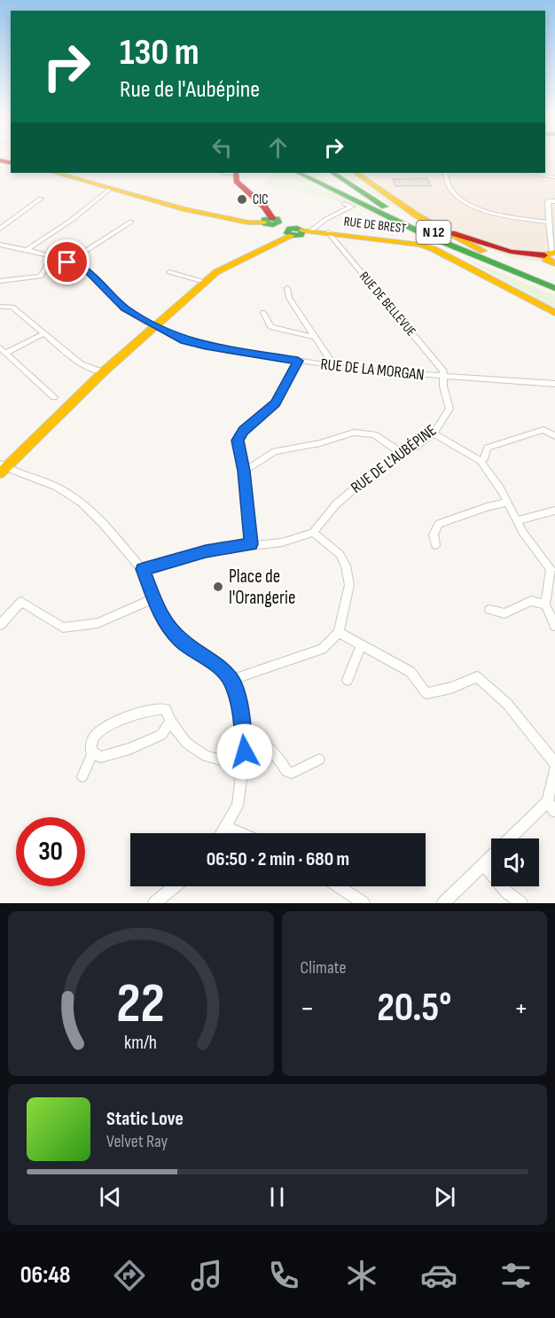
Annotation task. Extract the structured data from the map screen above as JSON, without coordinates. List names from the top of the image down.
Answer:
{
  "streets": {
    "main road": ["RUE DE BREST", "N 12"],
    "street": ["RUE DE BELLEVUE", "RUE DE LA MORGAN", "RUE DE L'AUBÉPINE"]
  },
  "crossings": [
    ["RUE DE BREST", "RUE DE BELLEVUE"],
    ["RUE DE BELLEVUE", "RUE DE LA MORGAN"],
    ["RUE DE BELLEVUE", "RUE DE L'AUBÉPINE"],
    ["RUE DE LA MORGAN", "RUE DE L'AUBÉPINE"]
  ],
  "places": ["CIC", "Place de l'Orangerie"],
  "page": {
    "turn": ["130 m", "Rue de l'Aubépine"],
    "limit": "30",
    "trip": "06:50 · 2 min · 680 m",
    "tile": "Climate",
    "heat": ["−", "20.5°", "+"],
    "song": ["Static Love", "Velvet Ray"],
    "tabs": "06:48",
    "gauge": ["22", "km/h"]
  }
}
